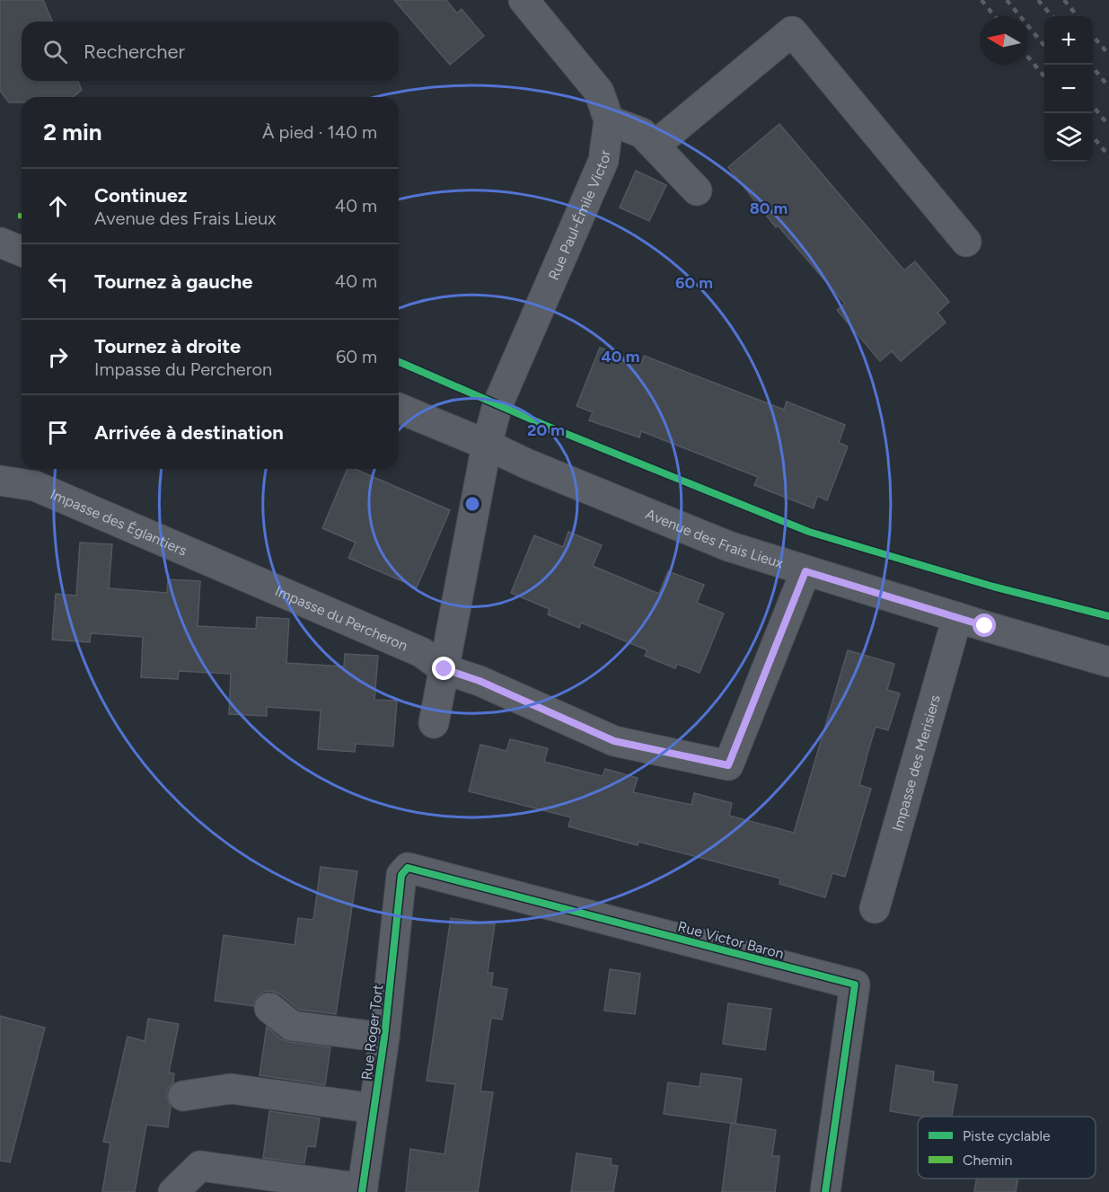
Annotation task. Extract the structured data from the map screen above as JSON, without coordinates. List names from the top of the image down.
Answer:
{
  "streets": {
    "street": [
      "Rue Paul-Émile Victor",
      "Impasse des Églantiers",
      "Avenue des Frais Lieux",
      "Impasse du Percheron",
      "Impasse des Merisiers",
      "Rue Victor Baron",
      "Rue Roger Tort"
    ]
  },
  "crossings": [
    ["Rue Paul-Émile Victor", "Avenue des Frais Lieux"],
    ["Impasse des Églantiers", "Impasse du Percheron"],
    ["Avenue des Frais Lieux", "Impasse du Percheron"],
    ["Avenue des Frais Lieux", "Impasse des Merisiers"],
    ["Rue Victor Baron", "Rue Roger Tort"]
  ],
  "legend": ["Piste cyclable", "Chemin"],
  "north": "left",
  "page": {
    "map_buttons": ["+", "−"],
    "search": "Rechercher",
    "heading": ["2 min", "À pied · 140 m"],
    "list": [
      ["Continuez", "Avenue des Frais Lieux", "40 m"],
      ["Tournez à gauche", "40 m"],
      ["Tournez à droite", "Impasse du Percheron", "60 m"],
      "Arrivée à destination"
    ]
  },
  "rings": [
    "80 m",
    "60 m",
    "40 m",
    "20 m"
  ]
}
